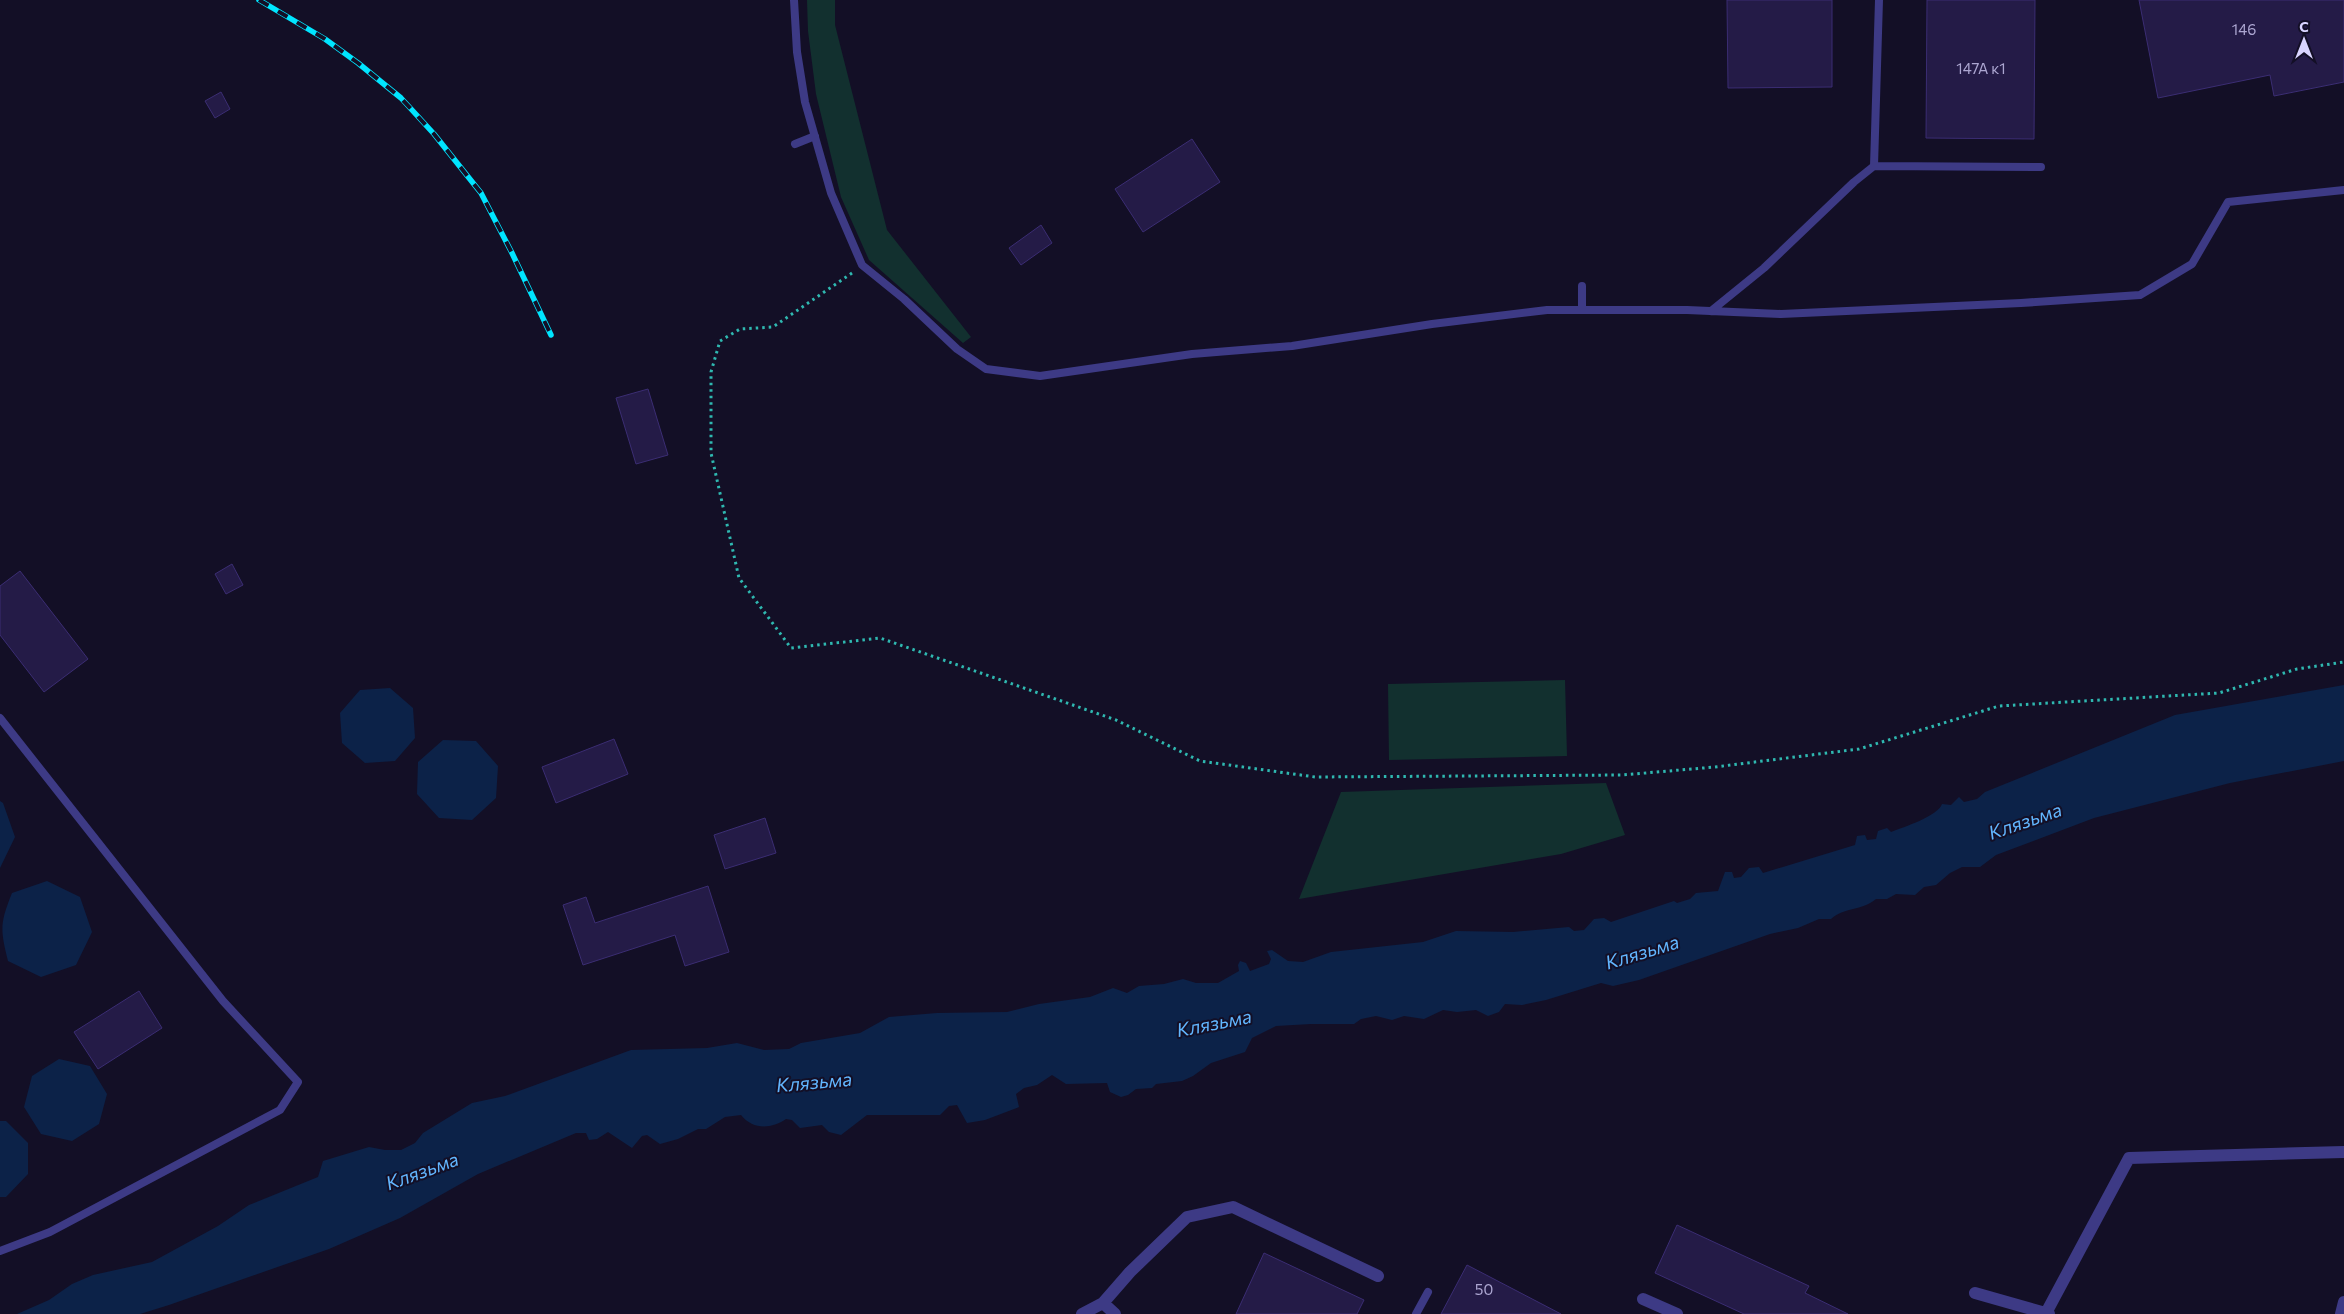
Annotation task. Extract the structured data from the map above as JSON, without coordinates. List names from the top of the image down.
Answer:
{
  "water": ["Клязьма"],
  "house_numbers": ["146", "147А к1", "50"],
  "north": "top"
}
